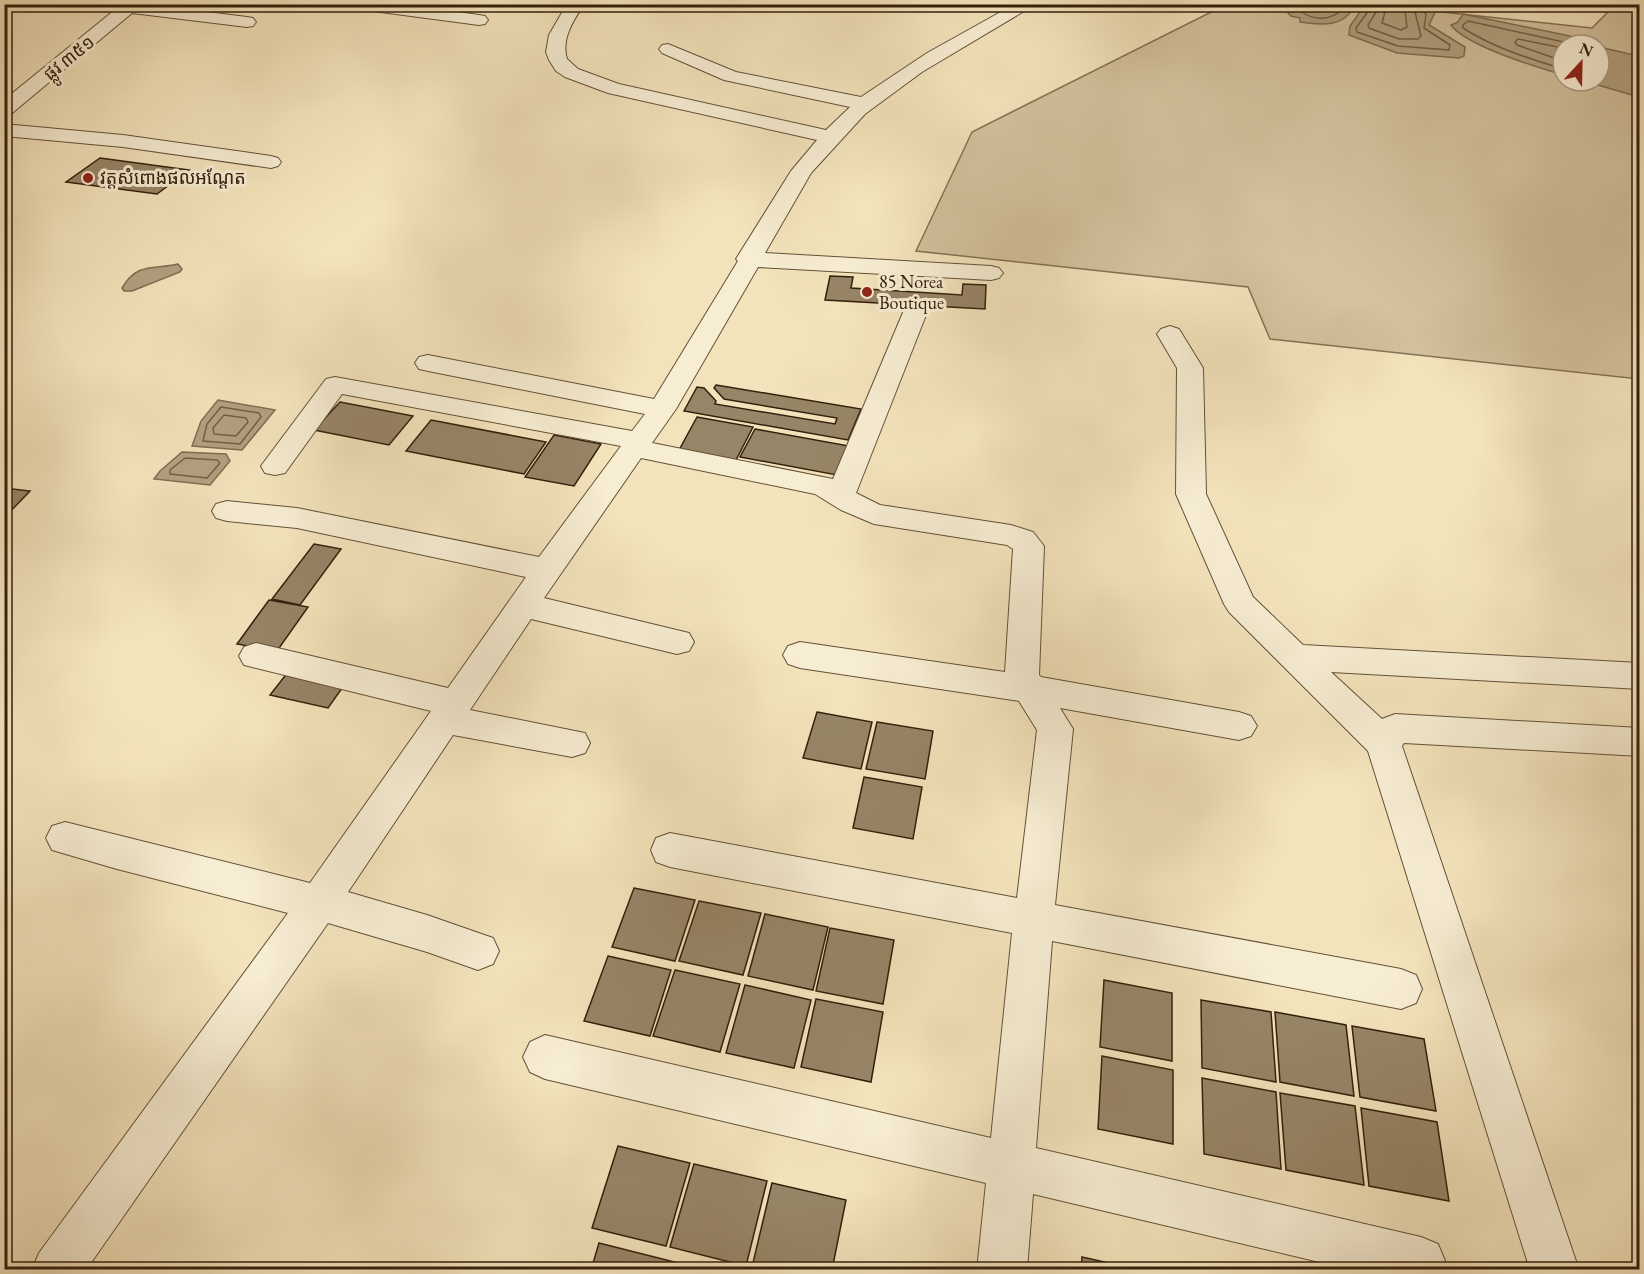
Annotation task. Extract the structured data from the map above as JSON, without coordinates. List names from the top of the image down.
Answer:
{
  "streets": {
    "street": ["ផ្លូវ ៣៥១"]
  },
  "places": ["វត្តសំពោងផលអណ្តែត", "85 Norea Boutique"],
  "north": "top"
}
